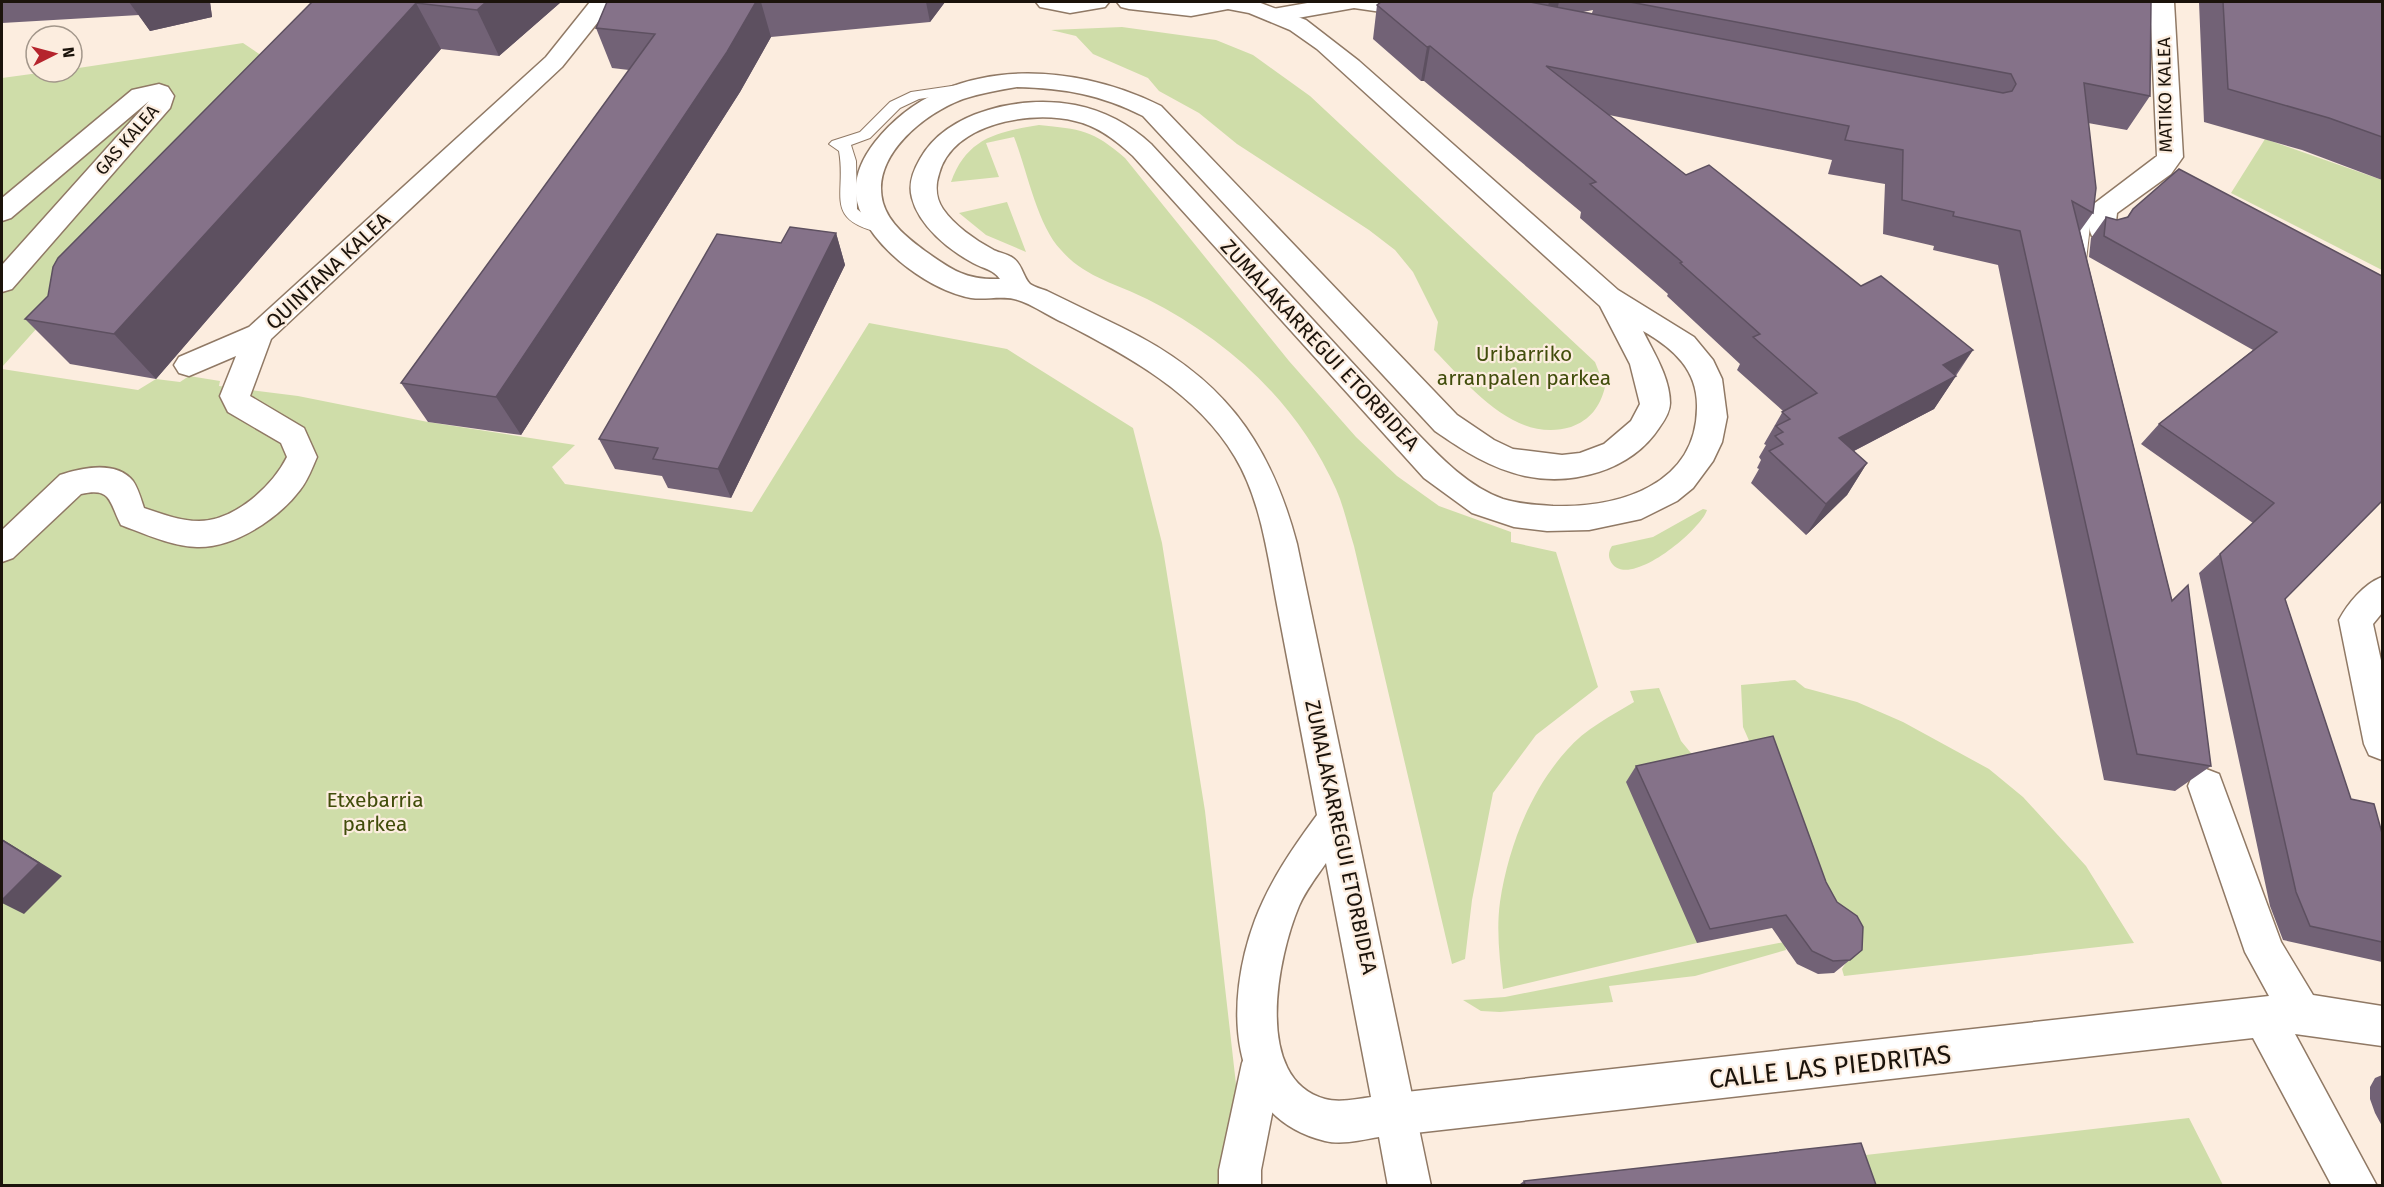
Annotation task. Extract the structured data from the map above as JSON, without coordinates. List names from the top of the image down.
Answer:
{
  "streets": {
    "street": [
      "MATIKO KALEA",
      "GAS KALEA",
      "QUINTANA KALEA",
      "ZUMALAKARREGUI ETORBIDEA",
      "CALLE LAS PIEDRITAS"
    ]
  },
  "crossings": [
    ["ZUMALAKARREGUI ETORBIDEA", "CALLE LAS PIEDRITAS"]
  ],
  "parks": ["Uribarriko arranpalen parkea", "Etxebarria parkea"],
  "north": "right"
}
